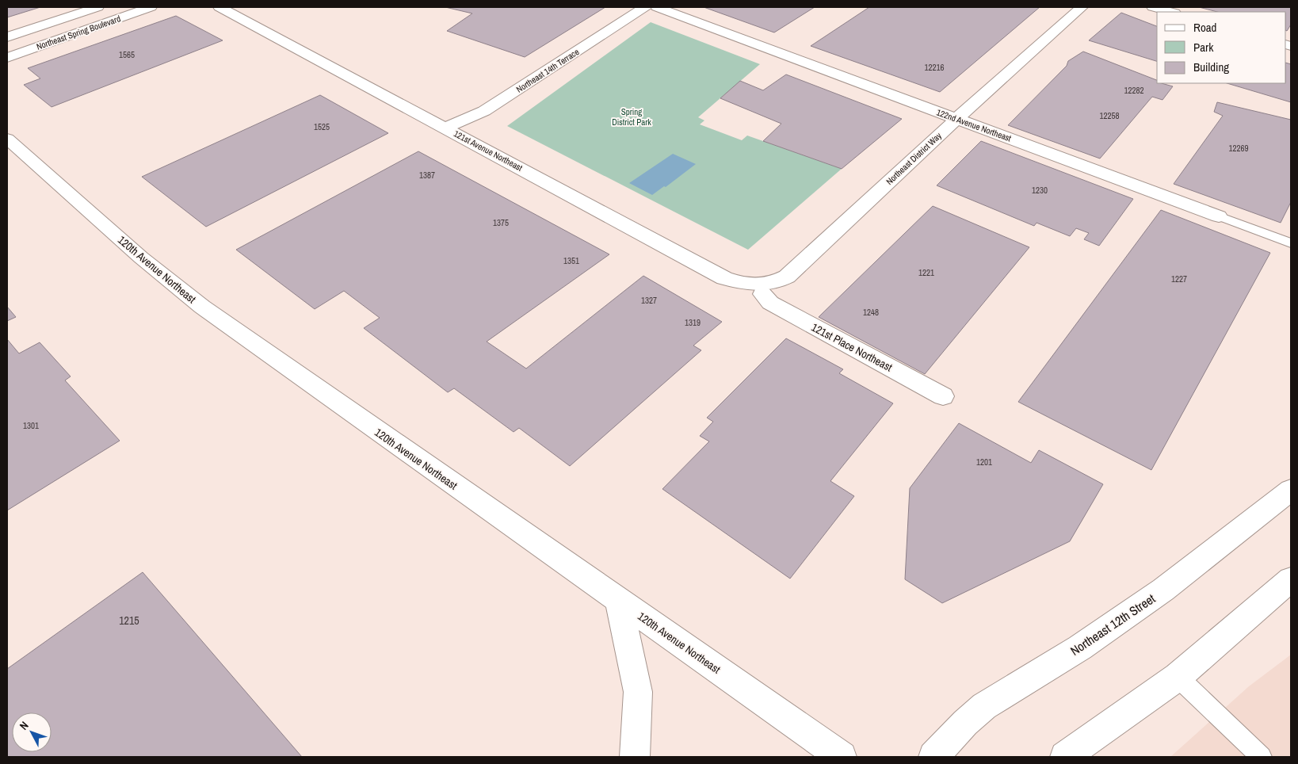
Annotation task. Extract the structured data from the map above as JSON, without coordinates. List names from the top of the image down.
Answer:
{
  "streets": {
    "street": [
      "Northeast Spring Boulevard",
      "Northeast 14th Terrace",
      "122nd Avenue Northeast",
      "121st Avenue Northeast",
      "Northeast District Way",
      "120th Avenue Northeast",
      "121st Place Northeast",
      "Northeast 12th Street"
    ]
  },
  "crossings": [
    ["Northeast 14th Terrace", "121st Avenue Northeast"],
    ["122nd Avenue Northeast", "Northeast District Way"],
    ["121st Avenue Northeast", "Northeast District Way"],
    ["121st Avenue Northeast", "121st Place Northeast"],
    ["Northeast District Way", "121st Place Northeast"]
  ],
  "parks": ["Spring District Park"],
  "house_numbers": [
    "1565",
    "12216",
    "12282",
    "12258",
    "1525",
    "12269",
    "1387",
    "1230",
    "1375",
    "1351",
    "1221",
    "1227",
    "1327",
    "1248",
    "1319",
    "1301",
    "1201",
    "1215"
  ],
  "legend": ["Road", "Park", "Building"],
  "north": "top left"
}
